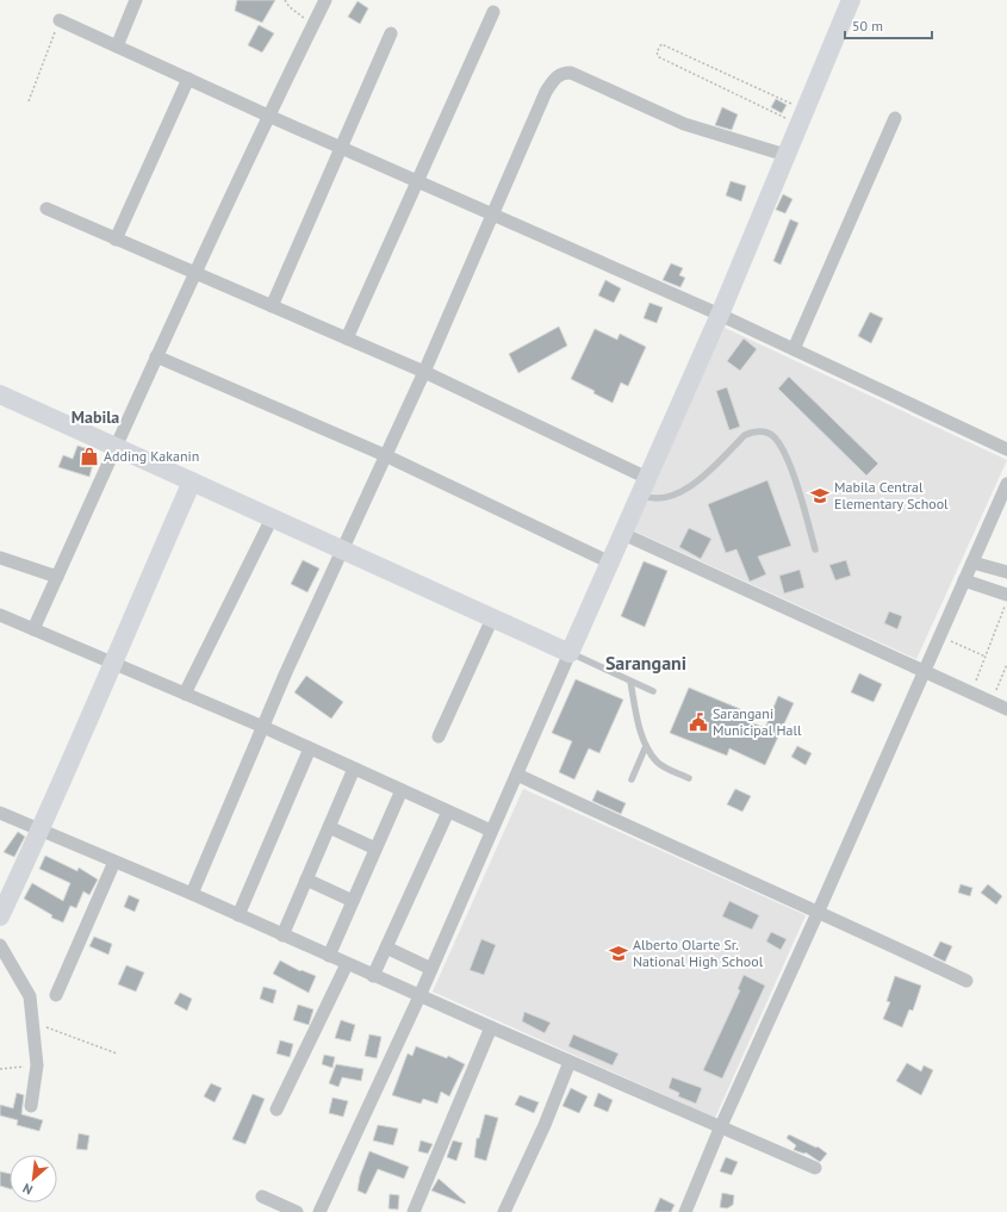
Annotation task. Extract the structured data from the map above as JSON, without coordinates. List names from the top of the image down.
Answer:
{
  "districts": ["Mabila", "Sarangani"],
  "places": {
    "shop": ["Adding Kakanin"],
    "school or university": ["Mabila Central Elementary School", "Alberto Olarte Sr. National High School"],
    "public building": ["Sarangani Municipal Hall"]
  },
  "scale_bar": "50 m",
  "north": "bottom left"
}
